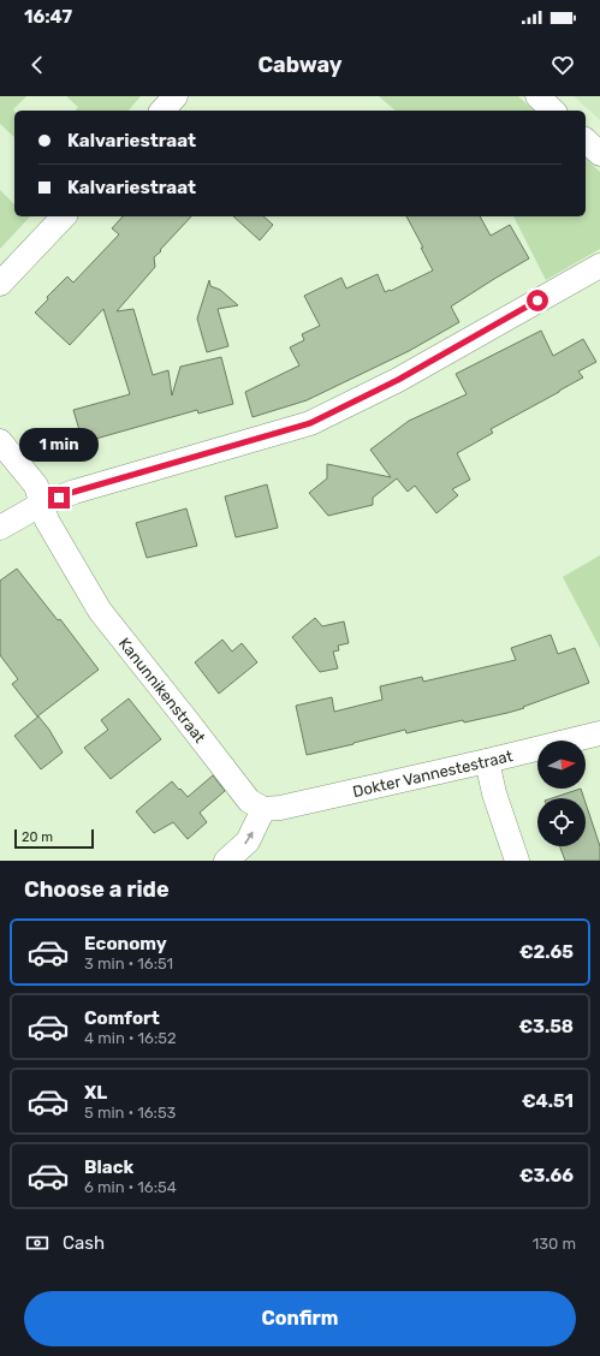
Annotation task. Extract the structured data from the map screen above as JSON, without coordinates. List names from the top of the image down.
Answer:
{
  "streets": {
    "street": ["Kanunnikenstraat", "Dokter Vannestestraat"]
  },
  "crossings": [
    ["Kanunnikenstraat", "Dokter Vannestestraat"]
  ],
  "scale_bar": "20 m",
  "north": "right",
  "page": {
    "status": "16:47",
    "header": "Cabway",
    "banner": ["Kalvariestraat", "Kalvariestraat"],
    "bubble": "1 min",
    "scale": "20 m",
    "heading": "Choose a ride",
    "list": [
      {
        "name": "Economy",
        "note": "3 min · 16:51",
        "value": "€2.65"
      },
      {
        "name": "Comfort",
        "note": "4 min · 16:52",
        "value": "€3.58"
      },
      {
        "name": "XL",
        "note": "5 min · 16:53",
        "value": "€4.51"
      },
      {
        "name": "Black",
        "note": "6 min · 16:54",
        "value": "€3.66"
      }
    ],
    "pay": ["Cash", "130 m"],
    "buttons": "Confirm"
  }
}
